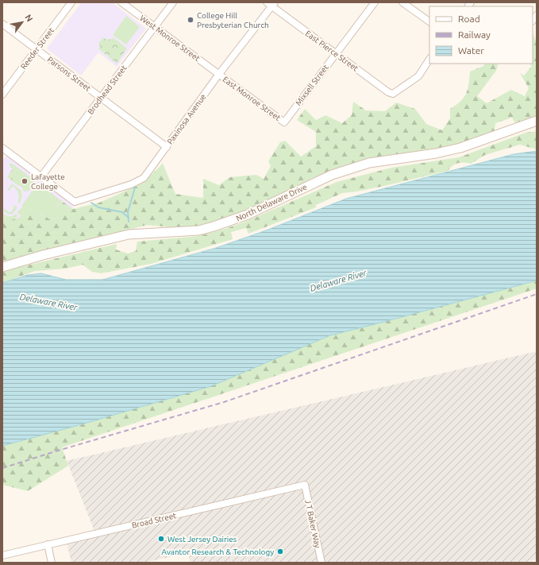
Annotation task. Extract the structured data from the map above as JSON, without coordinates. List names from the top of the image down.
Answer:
{
  "streets": {
    "main road": ["North Delaware Drive"],
    "street": [
      "West Monroe Street",
      "Reeder Street",
      "East Pierce Street",
      "Parsons Street",
      "Mixsell Street",
      "Brodhead Street",
      "East Monroe Street",
      "Paxinosa Avenue",
      "Broad Street",
      "J T Baker Way"
    ]
  },
  "crossings": [
    ["West Monroe Street", "Brodhead Street"],
    ["West Monroe Street", "East Monroe Street"],
    ["West Monroe Street", "Paxinosa Avenue"],
    ["Reeder Street", "Parsons Street"],
    ["East Pierce Street", "Mixsell Street"],
    ["East Pierce Street", "Paxinosa Avenue"],
    ["Parsons Street", "Brodhead Street"],
    ["Parsons Street", "Paxinosa Avenue"],
    ["Mixsell Street", "East Monroe Street"],
    ["Brodhead Street", "Paxinosa Avenue"],
    ["East Monroe Street", "Paxinosa Avenue"],
    ["Broad Street", "J T Baker Way"]
  ],
  "water": ["Delaware River"],
  "places": [
    "College Hill Presbyterian Church",
    "Lafayette College",
    "West Jersey Dairies",
    "Avantor Research & Technology"
  ],
  "legend": ["Road", "Railway", "Water"],
  "north": "top right"
}
